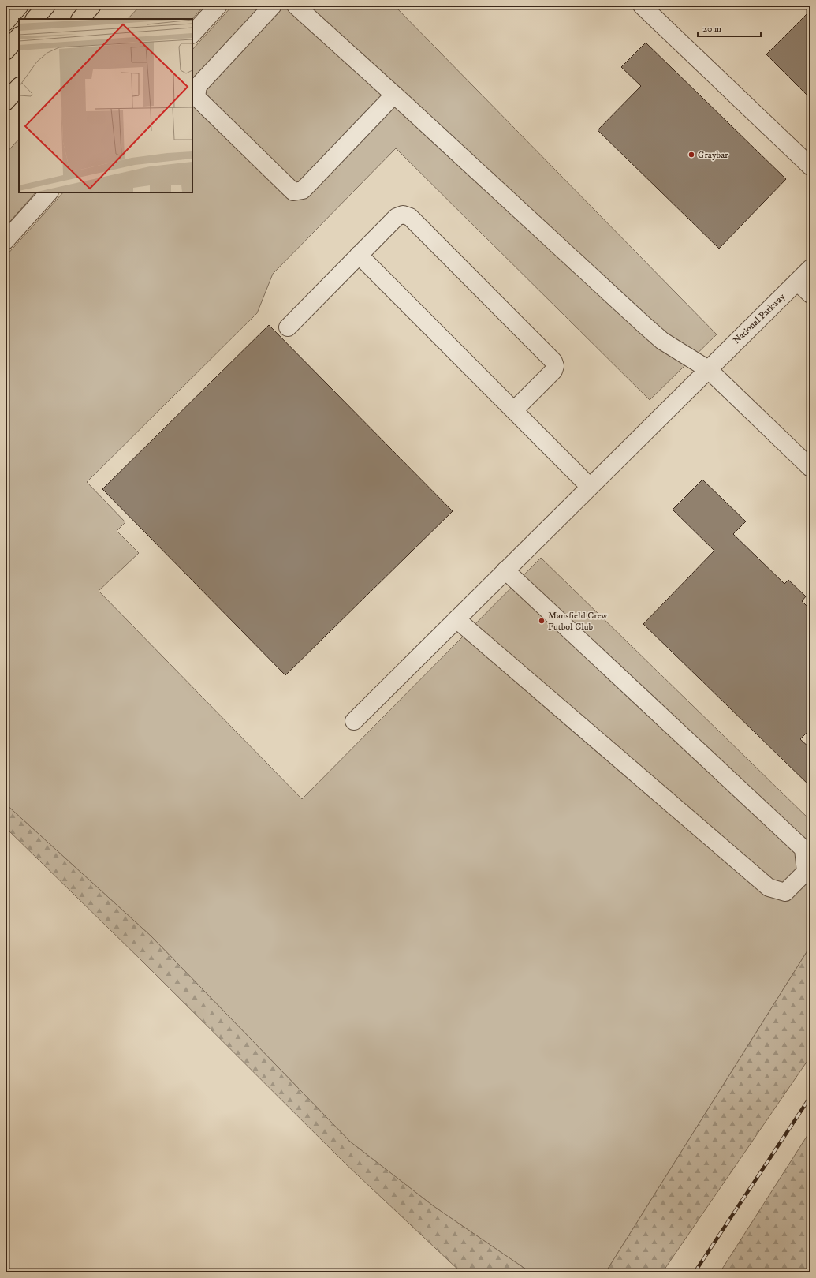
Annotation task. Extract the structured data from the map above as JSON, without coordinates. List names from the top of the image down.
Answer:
{
  "streets": {
    "street": ["National Parkway"]
  },
  "places": ["Graybar", "Mansfield Crew Futbol Club"],
  "scale_bar": "20 m"
}
